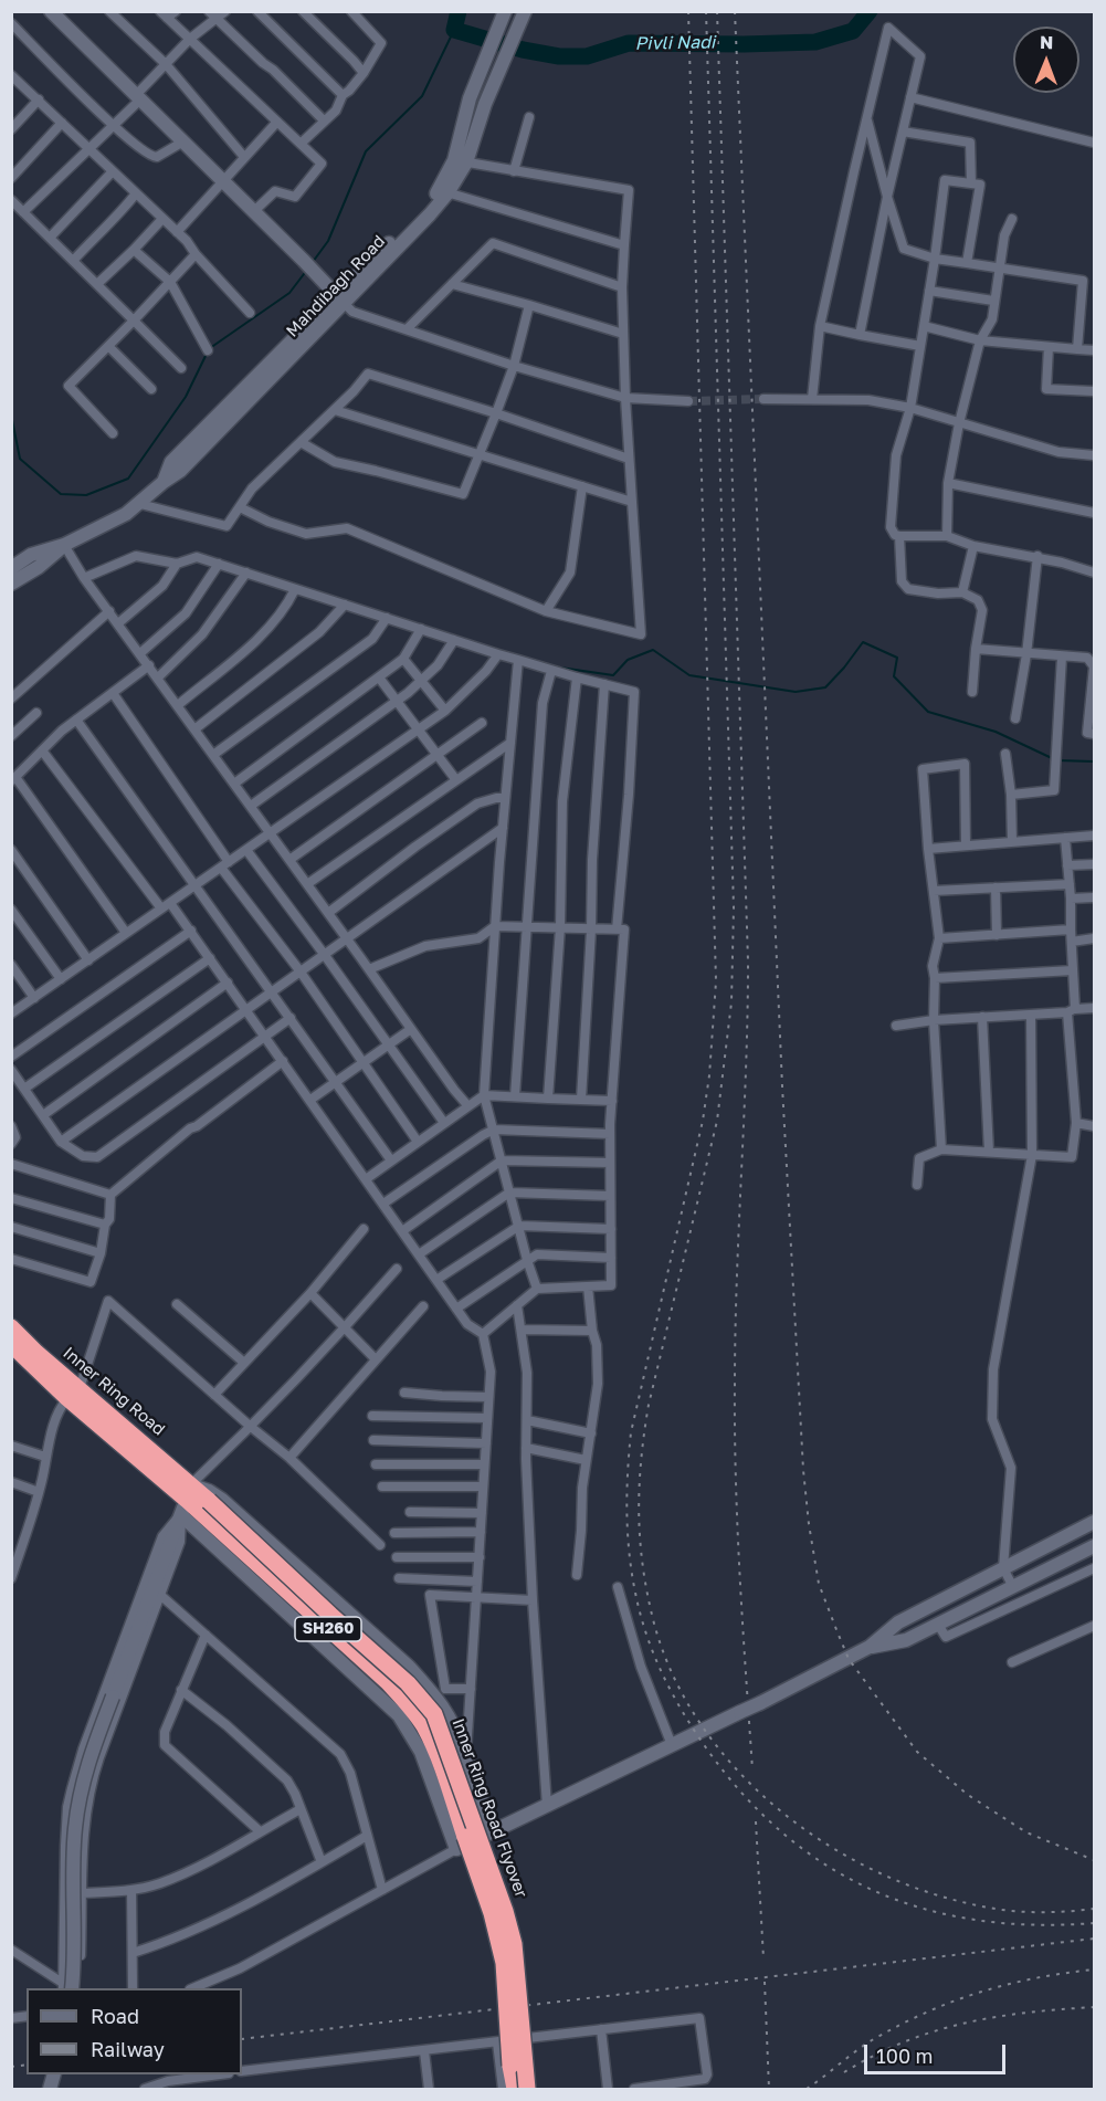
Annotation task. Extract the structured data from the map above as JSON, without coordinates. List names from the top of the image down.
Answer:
{
  "streets": {
    "highway": ["Inner Ring Road", "SH260", "Inner Ring Road Flyover"],
    "street": ["Mahdibagh Road"]
  },
  "crossings": [
    ["Inner Ring Road", "Inner Ring Road Flyover"]
  ],
  "water": ["Pivli Nadi"],
  "legend": ["Road", "Railway"],
  "scale_bar": "100 m",
  "north": "top"
}
